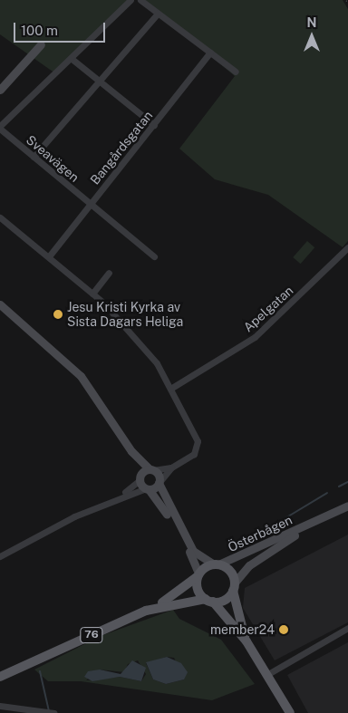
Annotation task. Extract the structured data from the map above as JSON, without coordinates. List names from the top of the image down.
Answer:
{
  "streets": {
    "main road": ["Österbågen", "76"],
    "street": ["Bangårdsgatan", "Sveavägen", "Apelgatan"]
  },
  "crossings": [
    ["Bangårdsgatan", "Sveavägen"],
    ["Österbågen", "76"]
  ],
  "places": ["Jesu Kristi Kyrka av Sista Dagars Heliga", "member24"],
  "scale_bar": "100 m",
  "north": "top"
}
